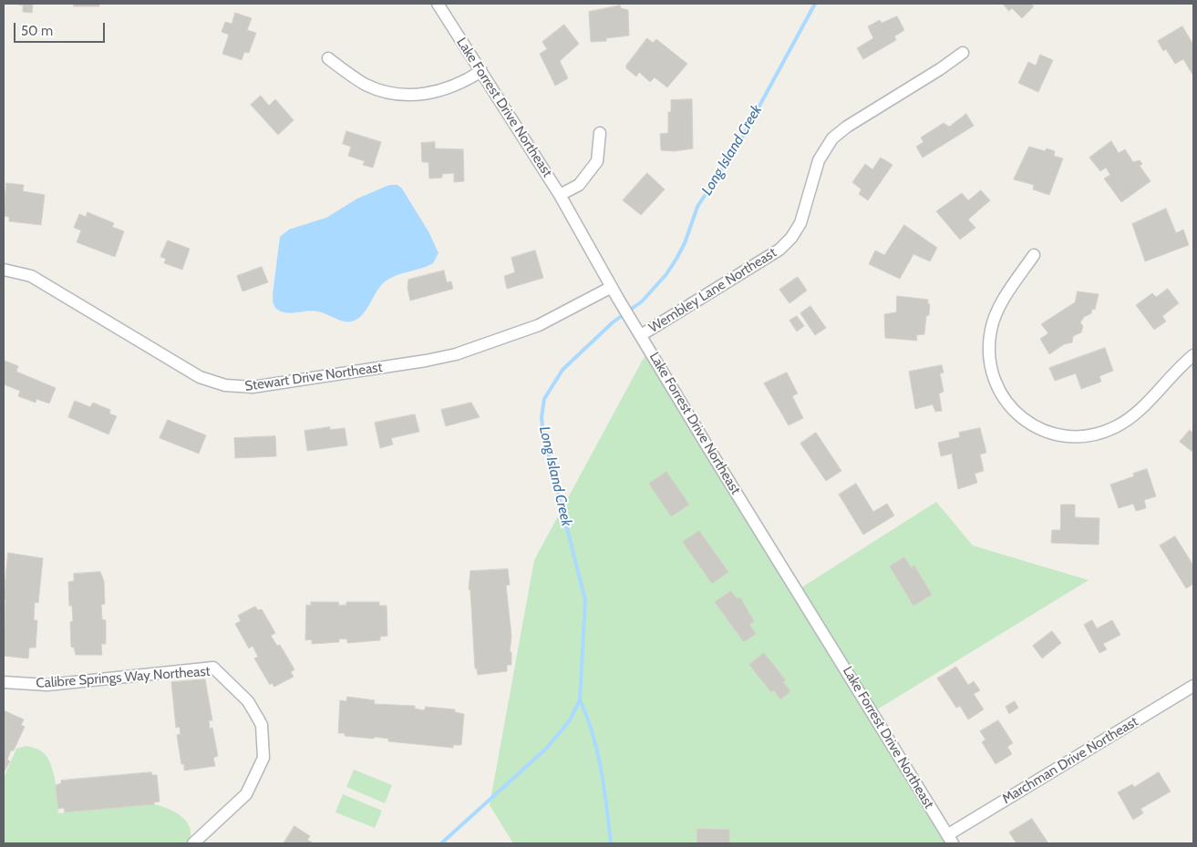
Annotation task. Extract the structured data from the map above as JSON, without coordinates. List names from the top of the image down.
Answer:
{
  "streets": {
    "street": [
      "Lake Forrest Drive Northeast",
      "Wembley Lane Northeast",
      "Stewart Drive Northeast",
      "Calibre Springs Way Northeast",
      "Marchman Drive Northeast"
    ]
  },
  "crossings": [
    ["Lake Forrest Drive Northeast", "Wembley Lane Northeast"],
    ["Lake Forrest Drive Northeast", "Stewart Drive Northeast"],
    ["Lake Forrest Drive Northeast", "Marchman Drive Northeast"]
  ],
  "water": ["Long Island Creek"],
  "scale_bar": "50 m"
}
